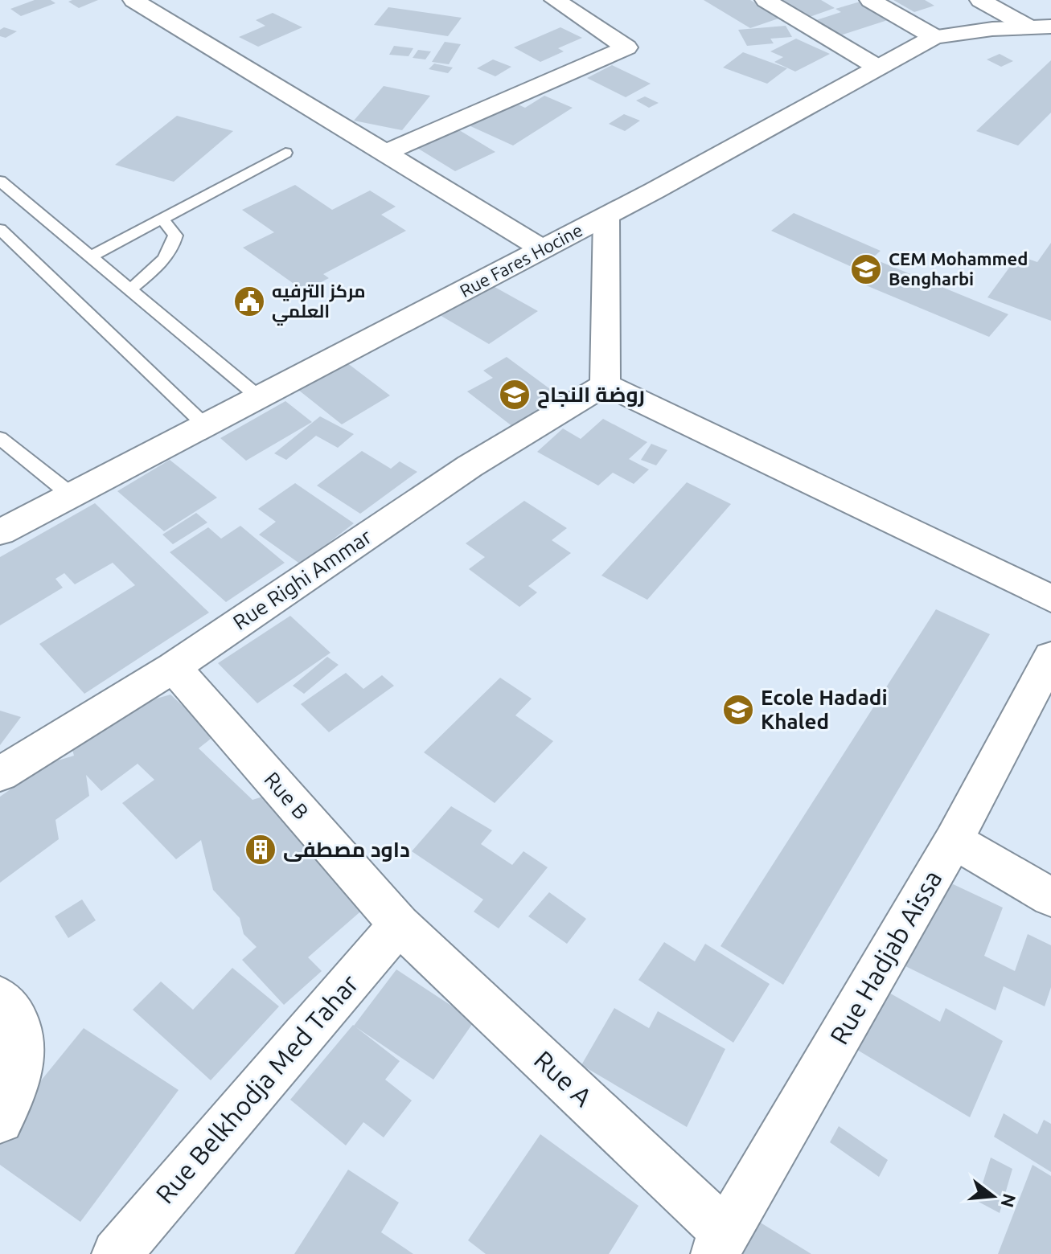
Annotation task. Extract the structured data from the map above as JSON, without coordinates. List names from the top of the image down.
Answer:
{
  "streets": {
    "street": [
      "Rue Fares Hocine",
      "Rue Righi Ammar",
      "Rue B",
      "Rue Hadjab Aissa",
      "Rue A",
      "Rue Belkhodja Med Tahar"
    ]
  },
  "crossings": [
    ["Rue Righi Ammar", "Rue B"],
    ["Rue B", "Rue A"],
    ["Rue B", "Rue Belkhodja Med Tahar"],
    ["Rue Hadjab Aissa", "Rue A"],
    ["Rue A", "Rue Belkhodja Med Tahar"]
  ],
  "places": {
    "school or university": ["CEM Mohammed Bengharbi", "روضة النجاح", "Ecole Hadadi Khaled"],
    "public building": ["مركز الترفيه العلمي"],
    "building": ["داود مصطفى"]
  },
  "north": "right"
}
